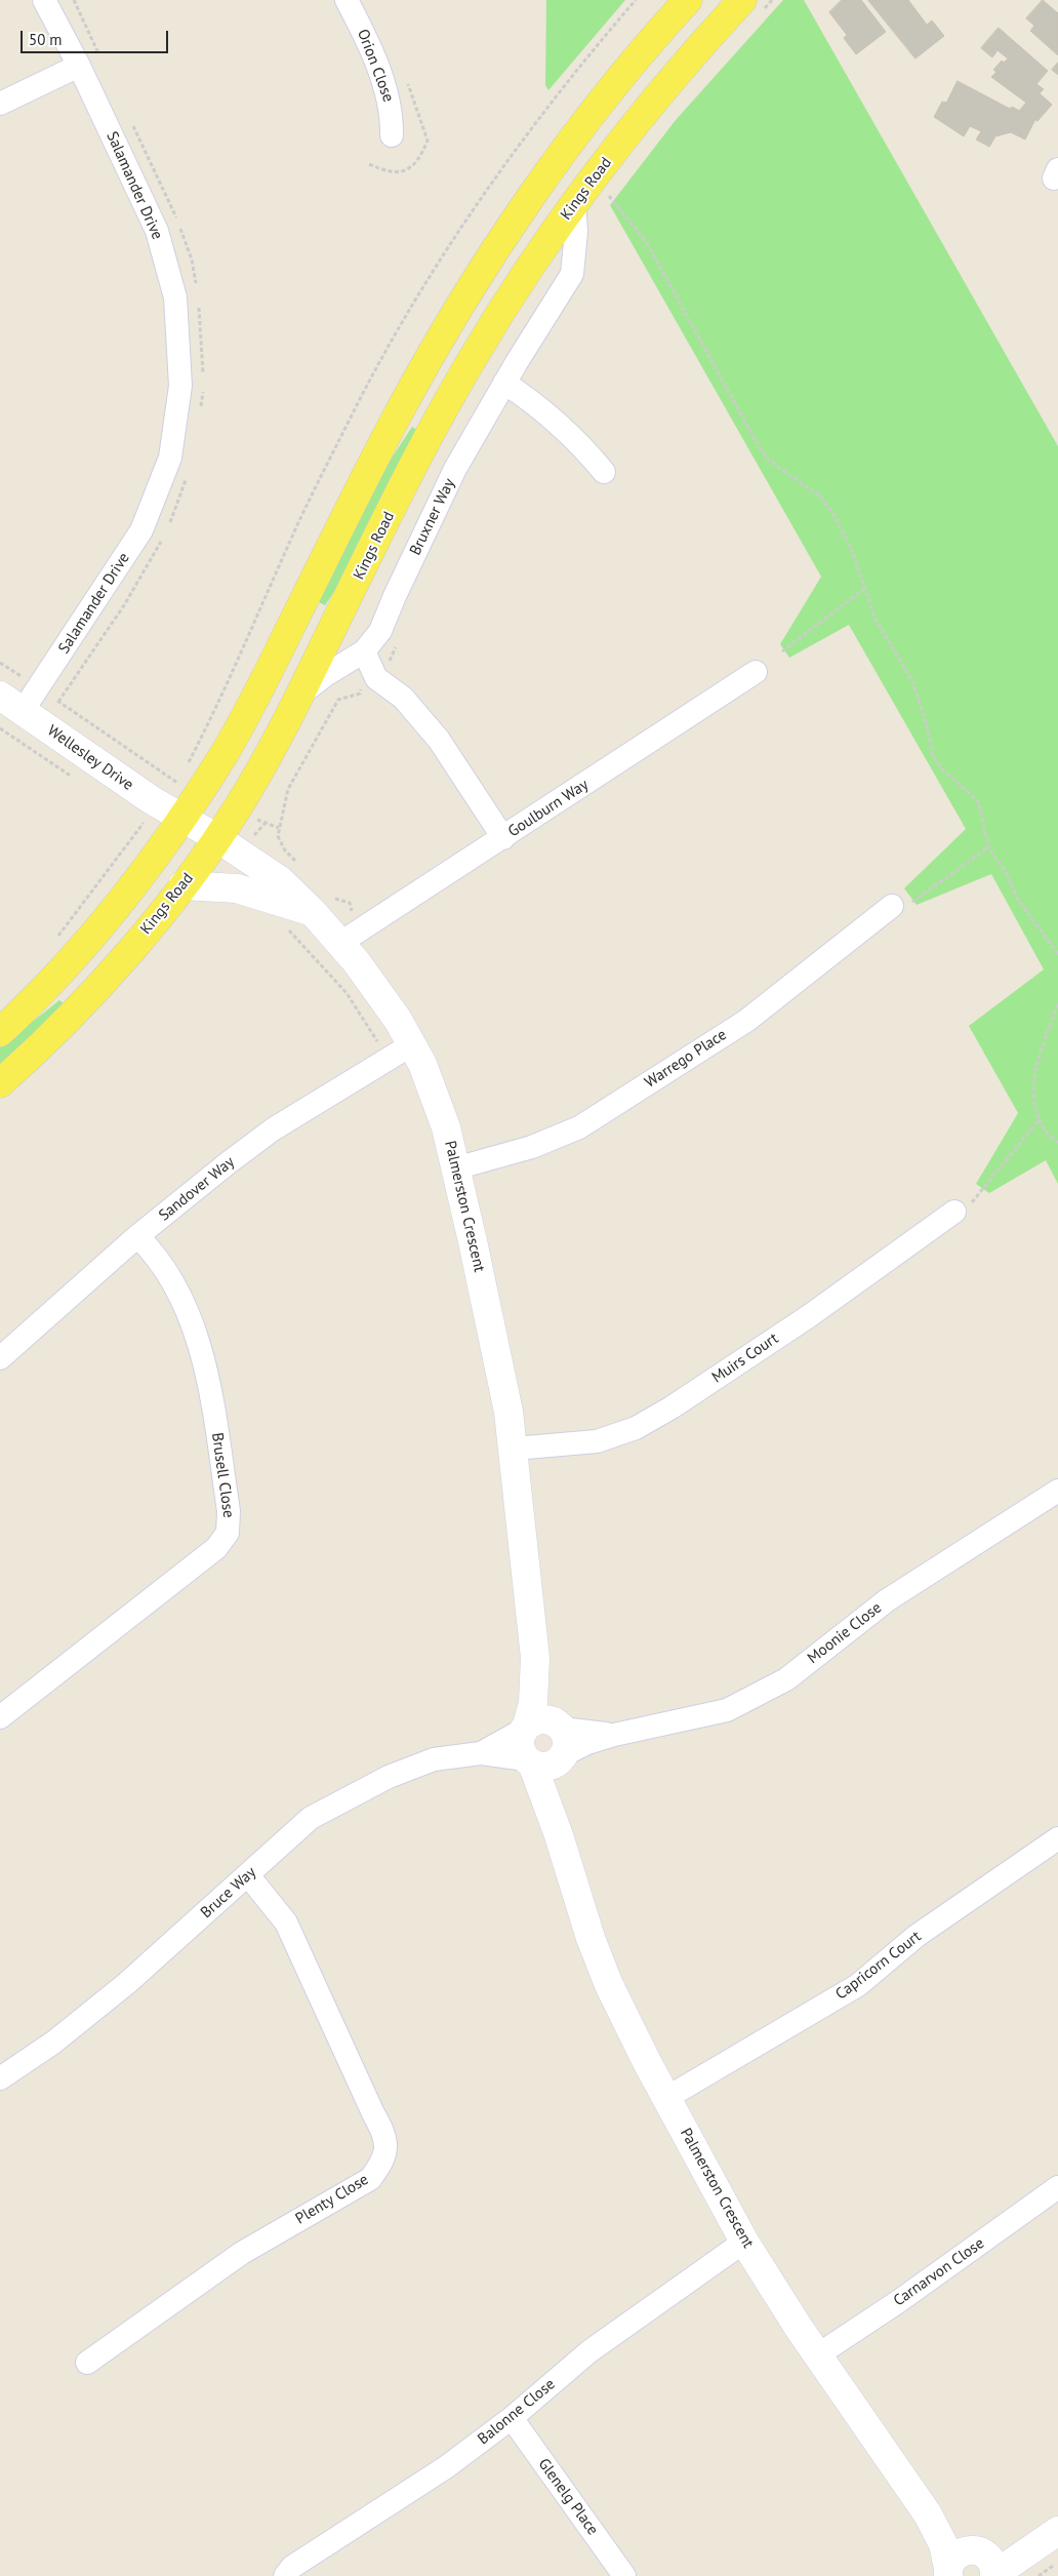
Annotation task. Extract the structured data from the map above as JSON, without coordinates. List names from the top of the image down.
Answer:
{
  "streets": {
    "main road": ["Kings Road"],
    "street": [
      "Orion Close",
      "Salamander Drive",
      "Bruxner Way",
      "Wellesley Drive",
      "Goulburn Way",
      "Warrego Place",
      "Sandover Way",
      "Palmerston Crescent",
      "Muirs Court",
      "Brusell Close",
      "Moonie Close",
      "Bruce Way",
      "Capricorn Court",
      "Plenty Close",
      "Carnarvon Close",
      "Balonne Close",
      "Glenelg Place"
    ]
  },
  "crossings": [
    ["Salamander Drive", "Wellesley Drive"],
    ["Kings Road", "Bruxner Way"],
    ["Kings Road", "Wellesley Drive"],
    ["Kings Road", "Palmerston Crescent"],
    ["Wellesley Drive", "Palmerston Crescent"],
    ["Goulburn Way", "Palmerston Crescent"],
    ["Warrego Place", "Palmerston Crescent"],
    ["Sandover Way", "Palmerston Crescent"],
    ["Sandover Way", "Brusell Close"],
    ["Palmerston Crescent", "Muirs Court"],
    ["Palmerston Crescent", "Moonie Close"],
    ["Palmerston Crescent", "Bruce Way"],
    ["Palmerston Crescent", "Capricorn Court"],
    ["Palmerston Crescent", "Carnarvon Close"],
    ["Palmerston Crescent", "Balonne Close"],
    ["Moonie Close", "Bruce Way"],
    ["Bruce Way", "Plenty Close"],
    ["Balonne Close", "Glenelg Place"]
  ],
  "scale_bar": "50 m"
}
